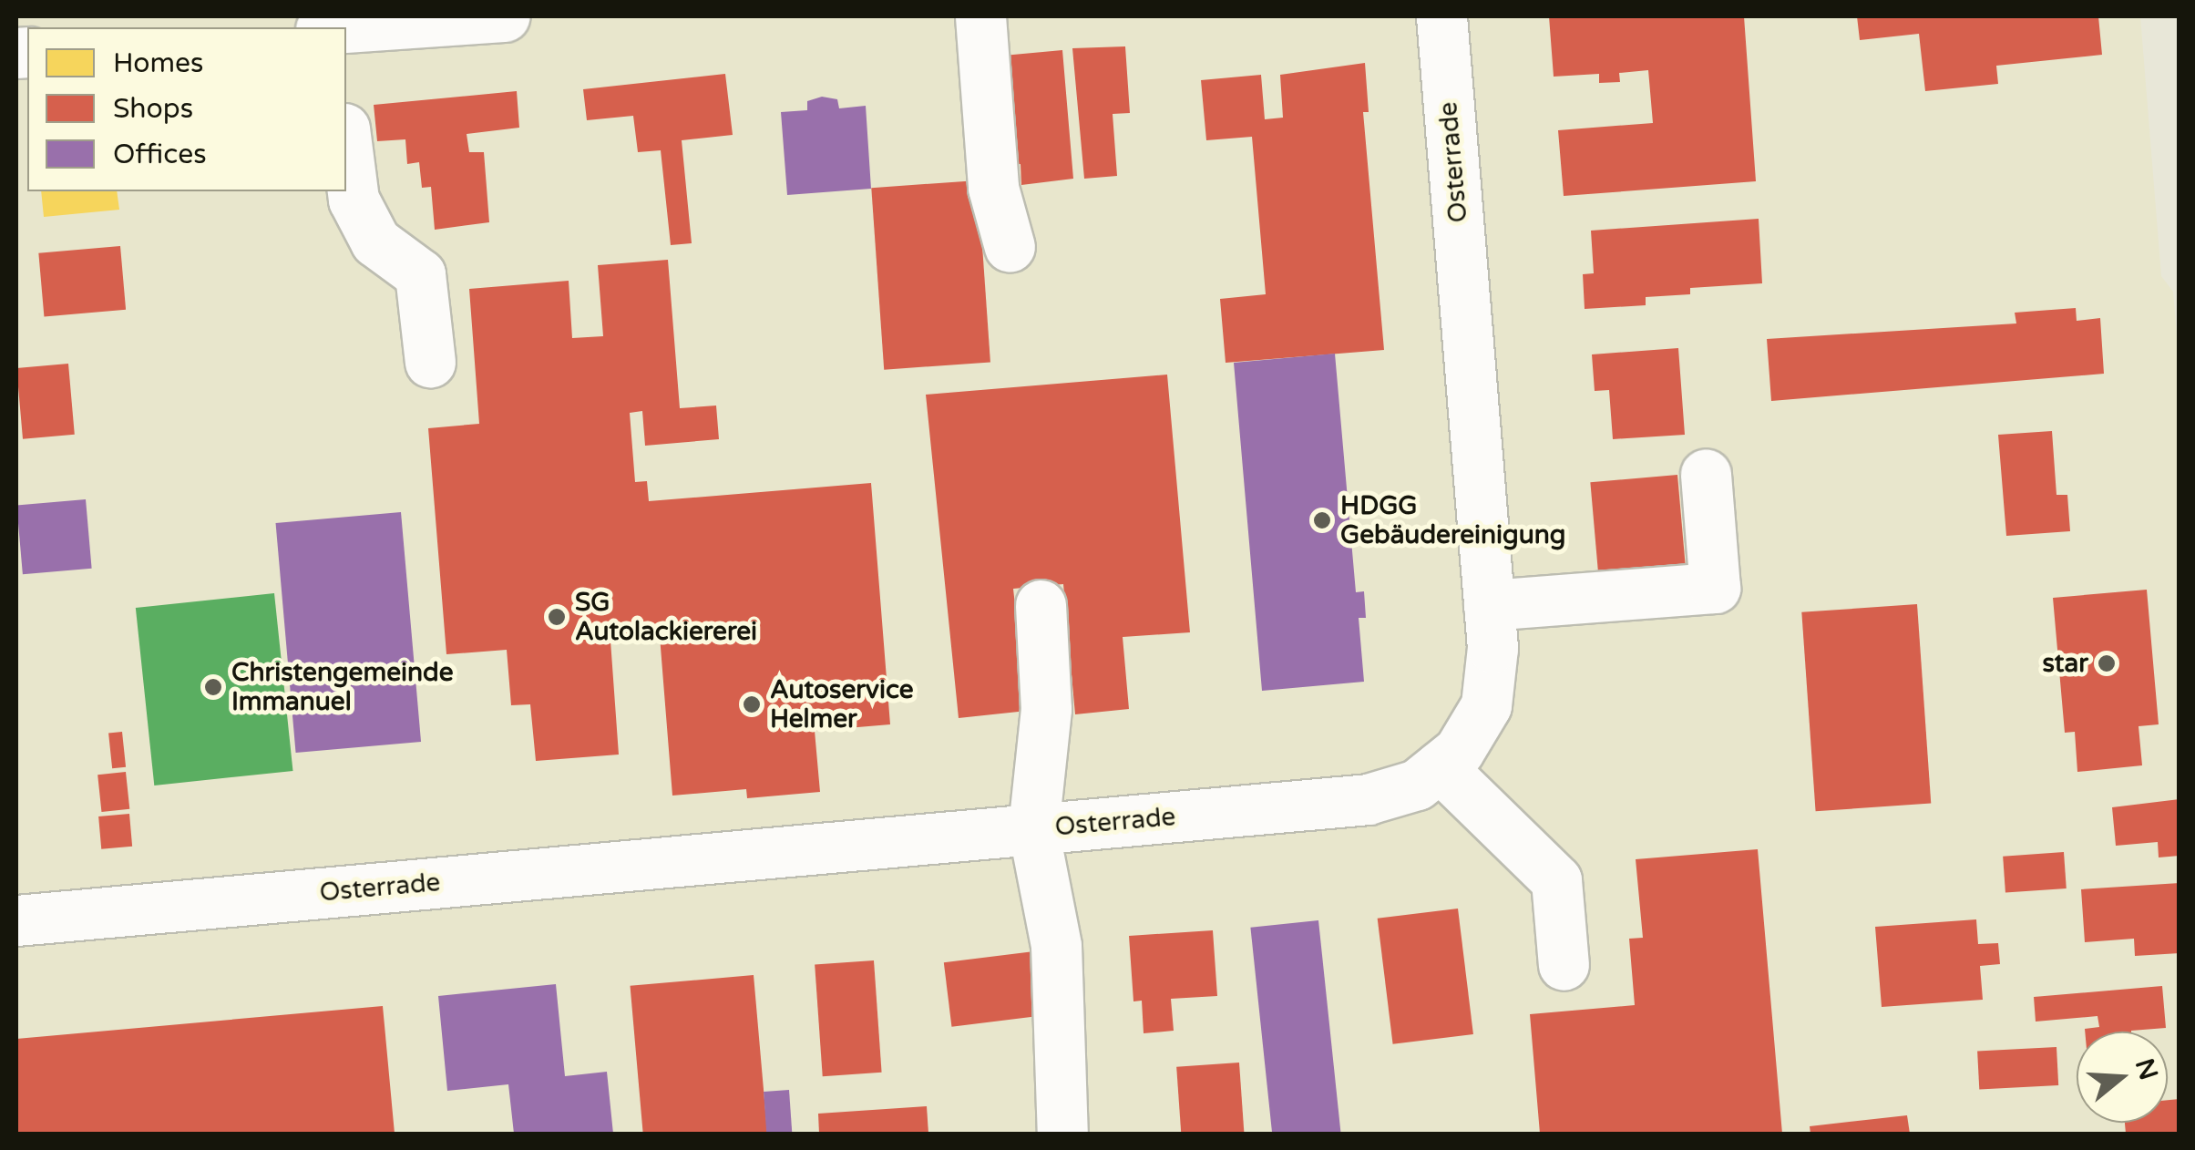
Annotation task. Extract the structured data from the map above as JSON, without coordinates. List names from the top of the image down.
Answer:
{
  "streets": {
    "street": ["Osterrade"]
  },
  "places": [
    "HDGG Gebäudereinigung",
    "SG Autolackiererei",
    "star",
    "Christengemeinde Immanuel",
    "Autoservice Helmer"
  ],
  "legend": ["Homes", "Shops", "Offices"],
  "north": "right"
}
